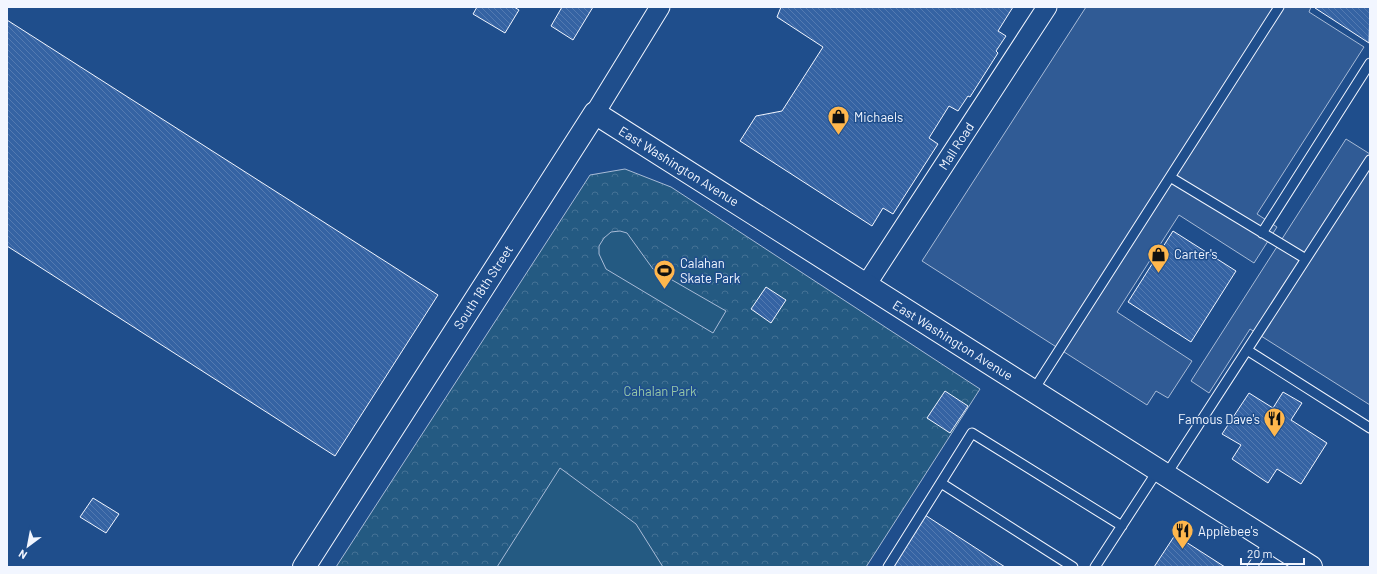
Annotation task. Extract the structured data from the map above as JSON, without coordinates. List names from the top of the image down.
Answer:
{
  "streets": {
    "street": ["Mall Road", "East Washington Avenue", "South 18th Street"]
  },
  "crossings": [
    ["Mall Road", "East Washington Avenue"],
    ["East Washington Avenue", "South 18th Street"]
  ],
  "parks": ["Cahalan Park"],
  "places": {
    "shop": ["Michaels", "Carter's"],
    "sports": ["Calahan Skate Park"],
    "restaurant": ["Famous Dave's", "Applebee's"]
  },
  "scale_bar": "20 m",
  "north": "bottom left"
}
